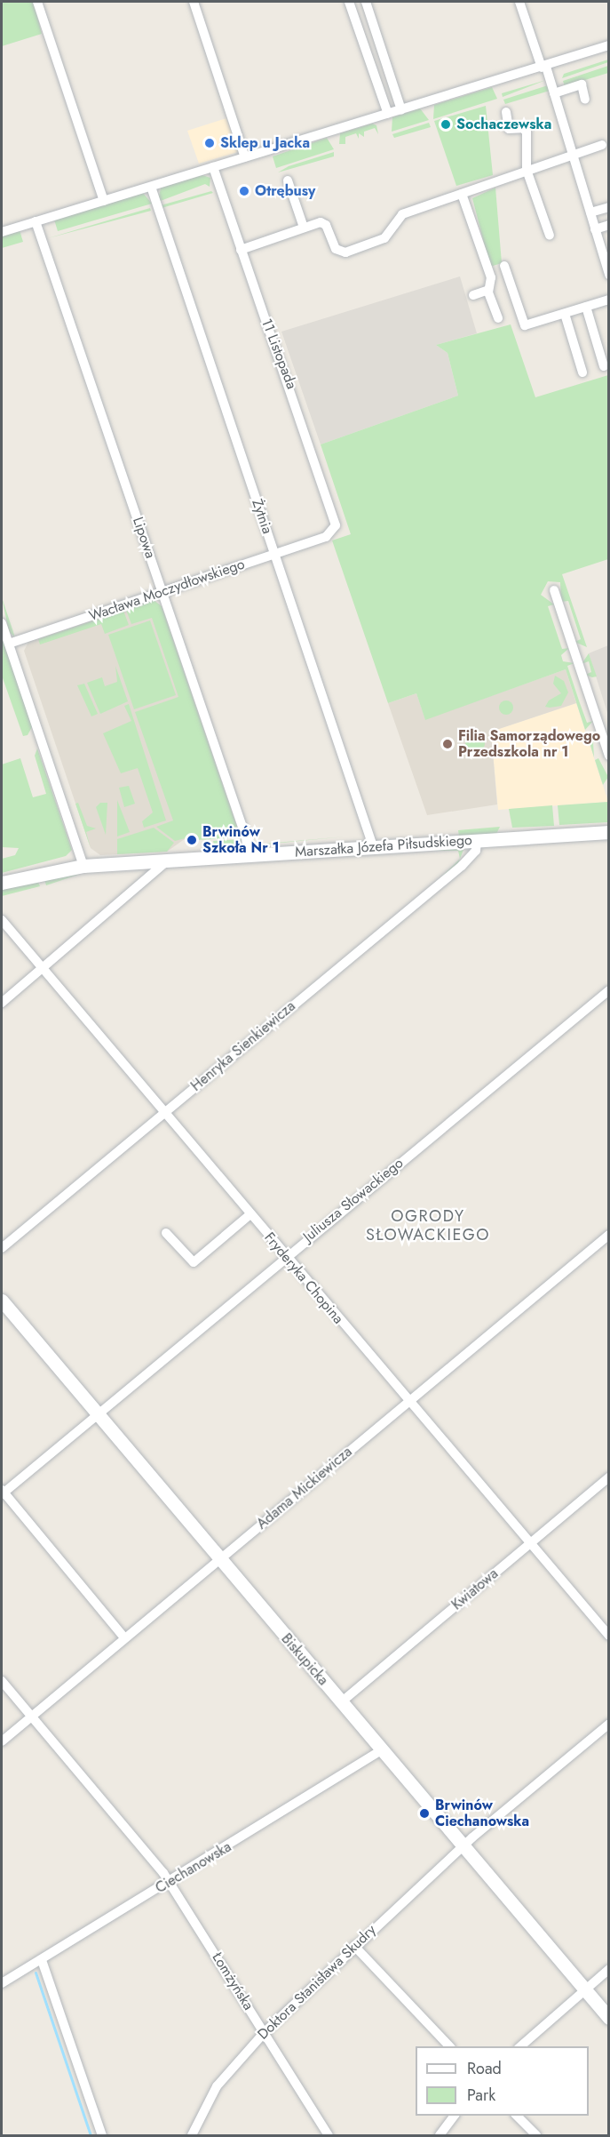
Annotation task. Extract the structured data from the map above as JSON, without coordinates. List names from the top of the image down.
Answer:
{
  "streets": {
    "main road": ["Marszałka Józefa Piłsudskiego", "Biskupicka"],
    "street": [
      "11 Listopada",
      "Żytnia",
      "Lipowa",
      "Wacława Moczydłowskiego",
      "Henryka Sienkiewicza",
      "Juliusza Słowackiego",
      "Fryderyka Chopina",
      "Adama Mickiewicza",
      "Kwiatowa",
      "Ciechanowska",
      "Łomżyńska",
      "Doktora Stanisława Skudry"
    ]
  },
  "crossings": [
    ["11 Listopada", "Wacława Moczydłowskiego"],
    ["Żytnia", "Wacława Moczydłowskiego"],
    ["Żytnia", "Marszałka Józefa Piłsudskiego"],
    ["Lipowa", "Wacława Moczydłowskiego"],
    ["Lipowa", "Marszałka Józefa Piłsudskiego"],
    ["Marszałka Józefa Piłsudskiego", "Henryka Sienkiewicza"],
    ["Henryka Sienkiewicza", "Fryderyka Chopina"],
    ["Juliusza Słowackiego", "Fryderyka Chopina"],
    ["Juliusza Słowackiego", "Biskupicka"],
    ["Fryderyka Chopina", "Adama Mickiewicza"],
    ["Fryderyka Chopina", "Kwiatowa"],
    ["Adama Mickiewicza", "Biskupicka"],
    ["Adama Mickiewicza", "Łomżyńska"],
    ["Kwiatowa", "Biskupicka"],
    ["Biskupicka", "Ciechanowska"],
    ["Biskupicka", "Doktora Stanisława Skudry"],
    ["Ciechanowska", "Łomżyńska"],
    ["Łomżyńska", "Doktora Stanisława Skudry"]
  ],
  "districts": ["OGRODY SŁOWACKIEGO"],
  "places": [
    "Sochaczewska",
    "Sklep u Jacka",
    "Otrębusy",
    "Filia Samorządowego Przedszkola nr 1",
    "Brwinów Szkoła Nr 1",
    "Brwinów Ciechanowska"
  ],
  "legend": ["Road", "Park"]
}
